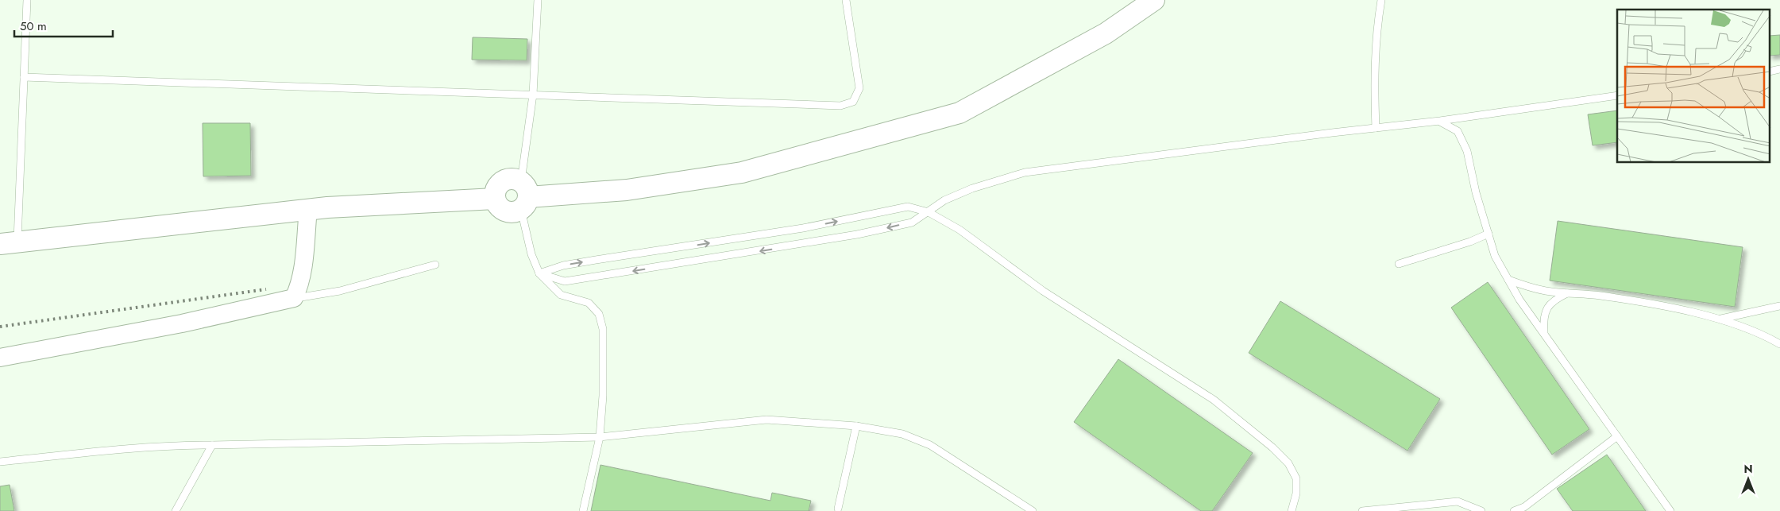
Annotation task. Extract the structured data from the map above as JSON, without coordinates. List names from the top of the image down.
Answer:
{
  "scale_bar": "50 m",
  "north": "top"
}
